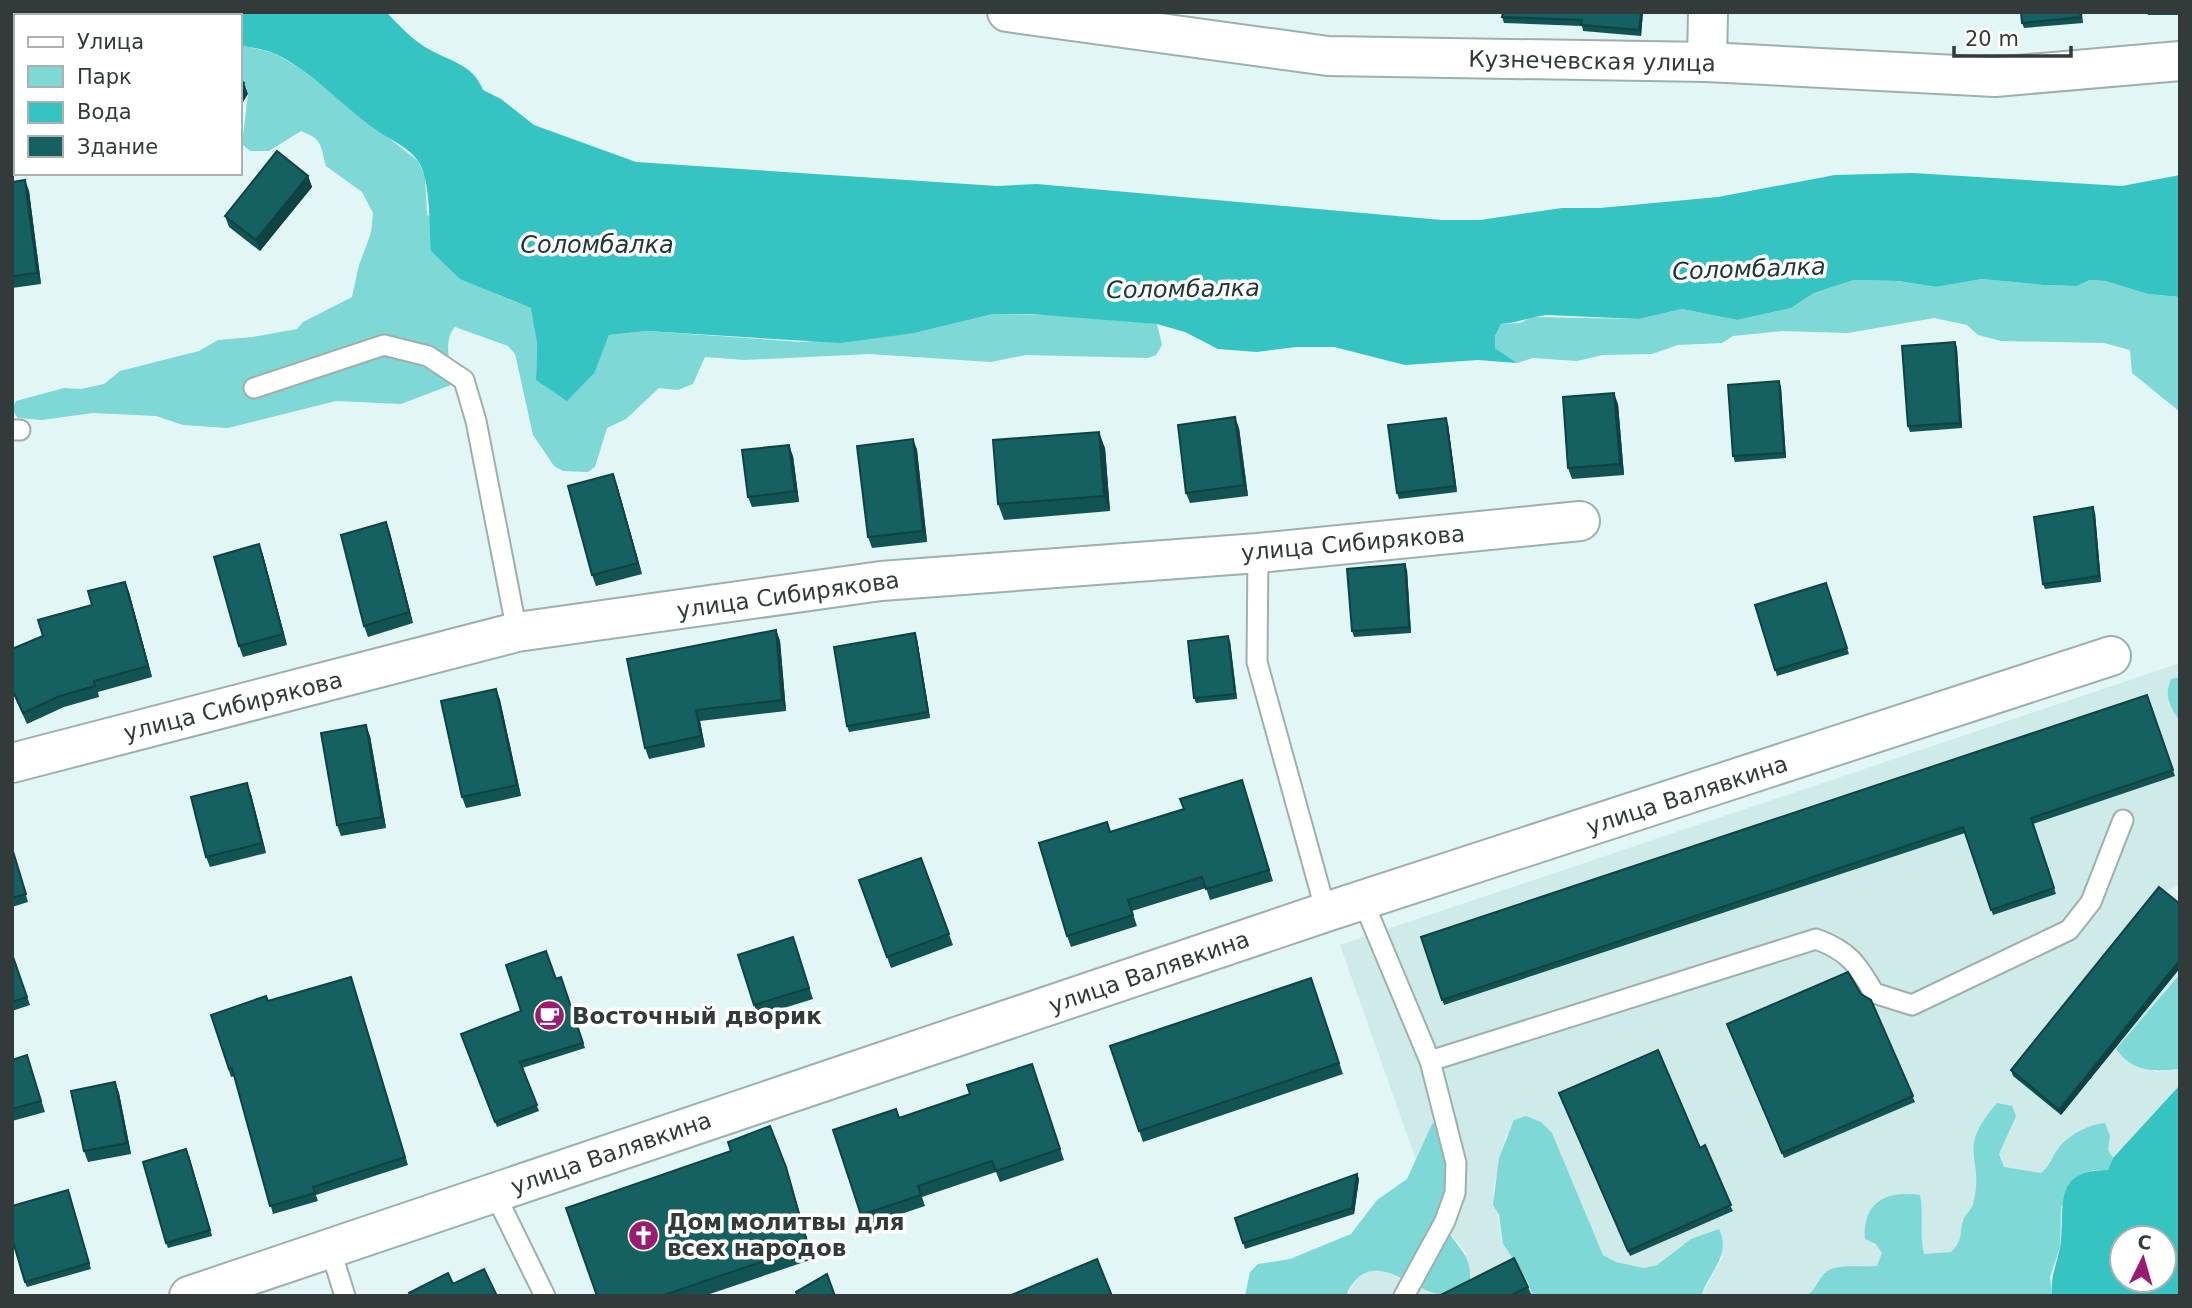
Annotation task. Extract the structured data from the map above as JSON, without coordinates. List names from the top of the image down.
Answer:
{
  "streets": {
    "street": ["Кузнечевская улица", "улица Сибирякова", "улица Валявкина"]
  },
  "water": ["Соломбалка"],
  "places": {
    "cafe": ["Восточный дворик"],
    "church": ["Дом молитвы для всех народов"]
  },
  "legend": [
    "Улица",
    "Парк",
    "Вода",
    "Здание"
  ],
  "scale_bar": "20 m",
  "north": "top"
}
